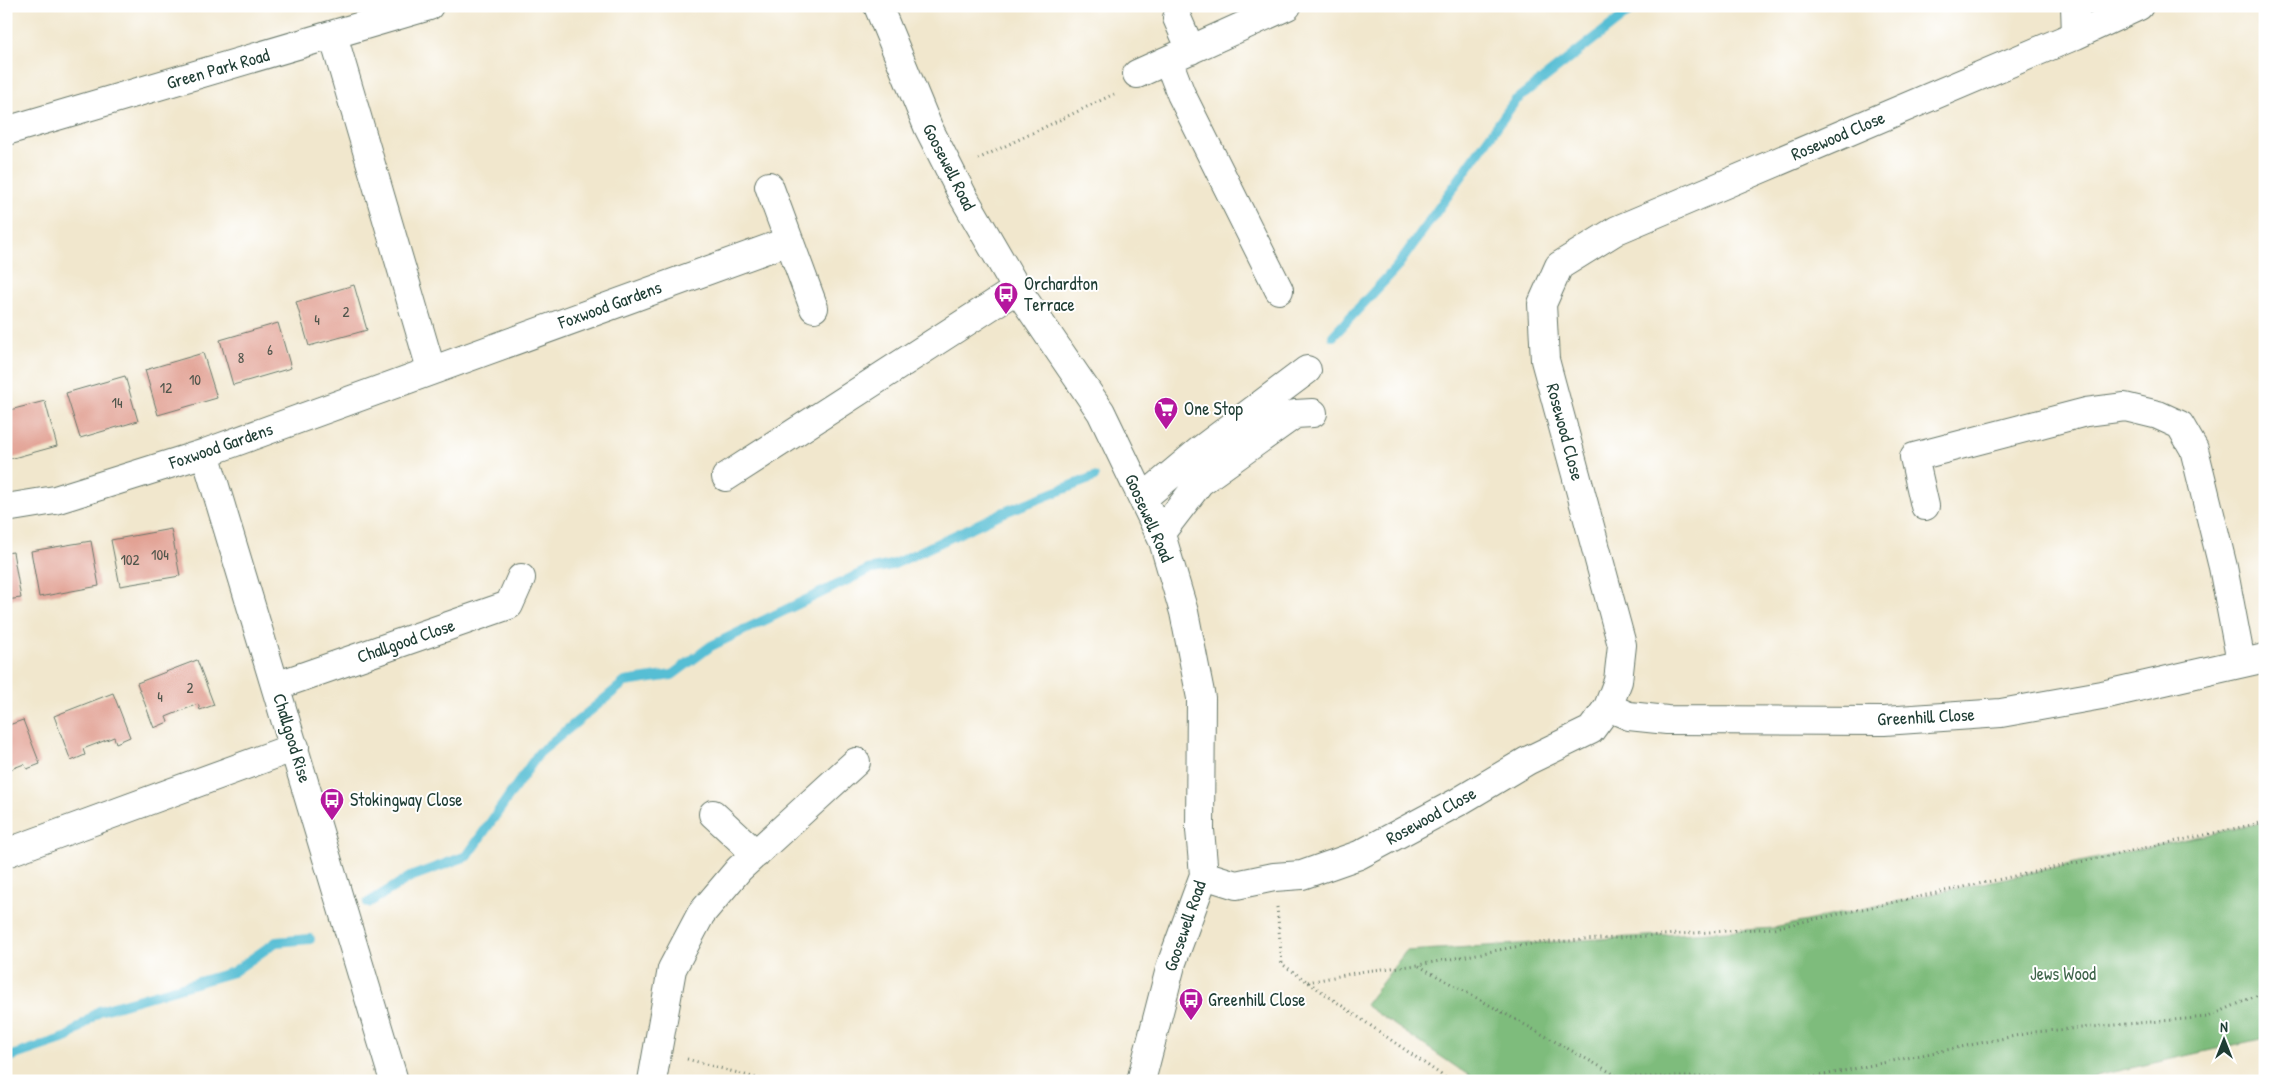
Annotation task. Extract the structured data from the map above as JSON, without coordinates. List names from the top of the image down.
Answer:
{
  "streets": {
    "street": [
      "Green Park Road",
      "Rosewood Close",
      "Goosewell Road",
      "Foxwood Gardens",
      "Challgood Close",
      "Greenhill Close",
      "Challgood Rise"
    ]
  },
  "crossings": [
    ["Rosewood Close", "Goosewell Road"],
    ["Rosewood Close", "Greenhill Close"],
    ["Foxwood Gardens", "Challgood Rise"],
    ["Challgood Close", "Challgood Rise"]
  ],
  "parks": ["Jews Wood"],
  "places": {
    "bus stop": ["Orchardton Terrace", "Stokingway Close", "Greenhill Close"],
    "supermarket": ["One Stop"]
  },
  "house_numbers": [
    "2",
    "4",
    "6",
    "8",
    "10",
    "12",
    "14",
    "104",
    "102",
    "2",
    "4"
  ],
  "north": "top"
}
